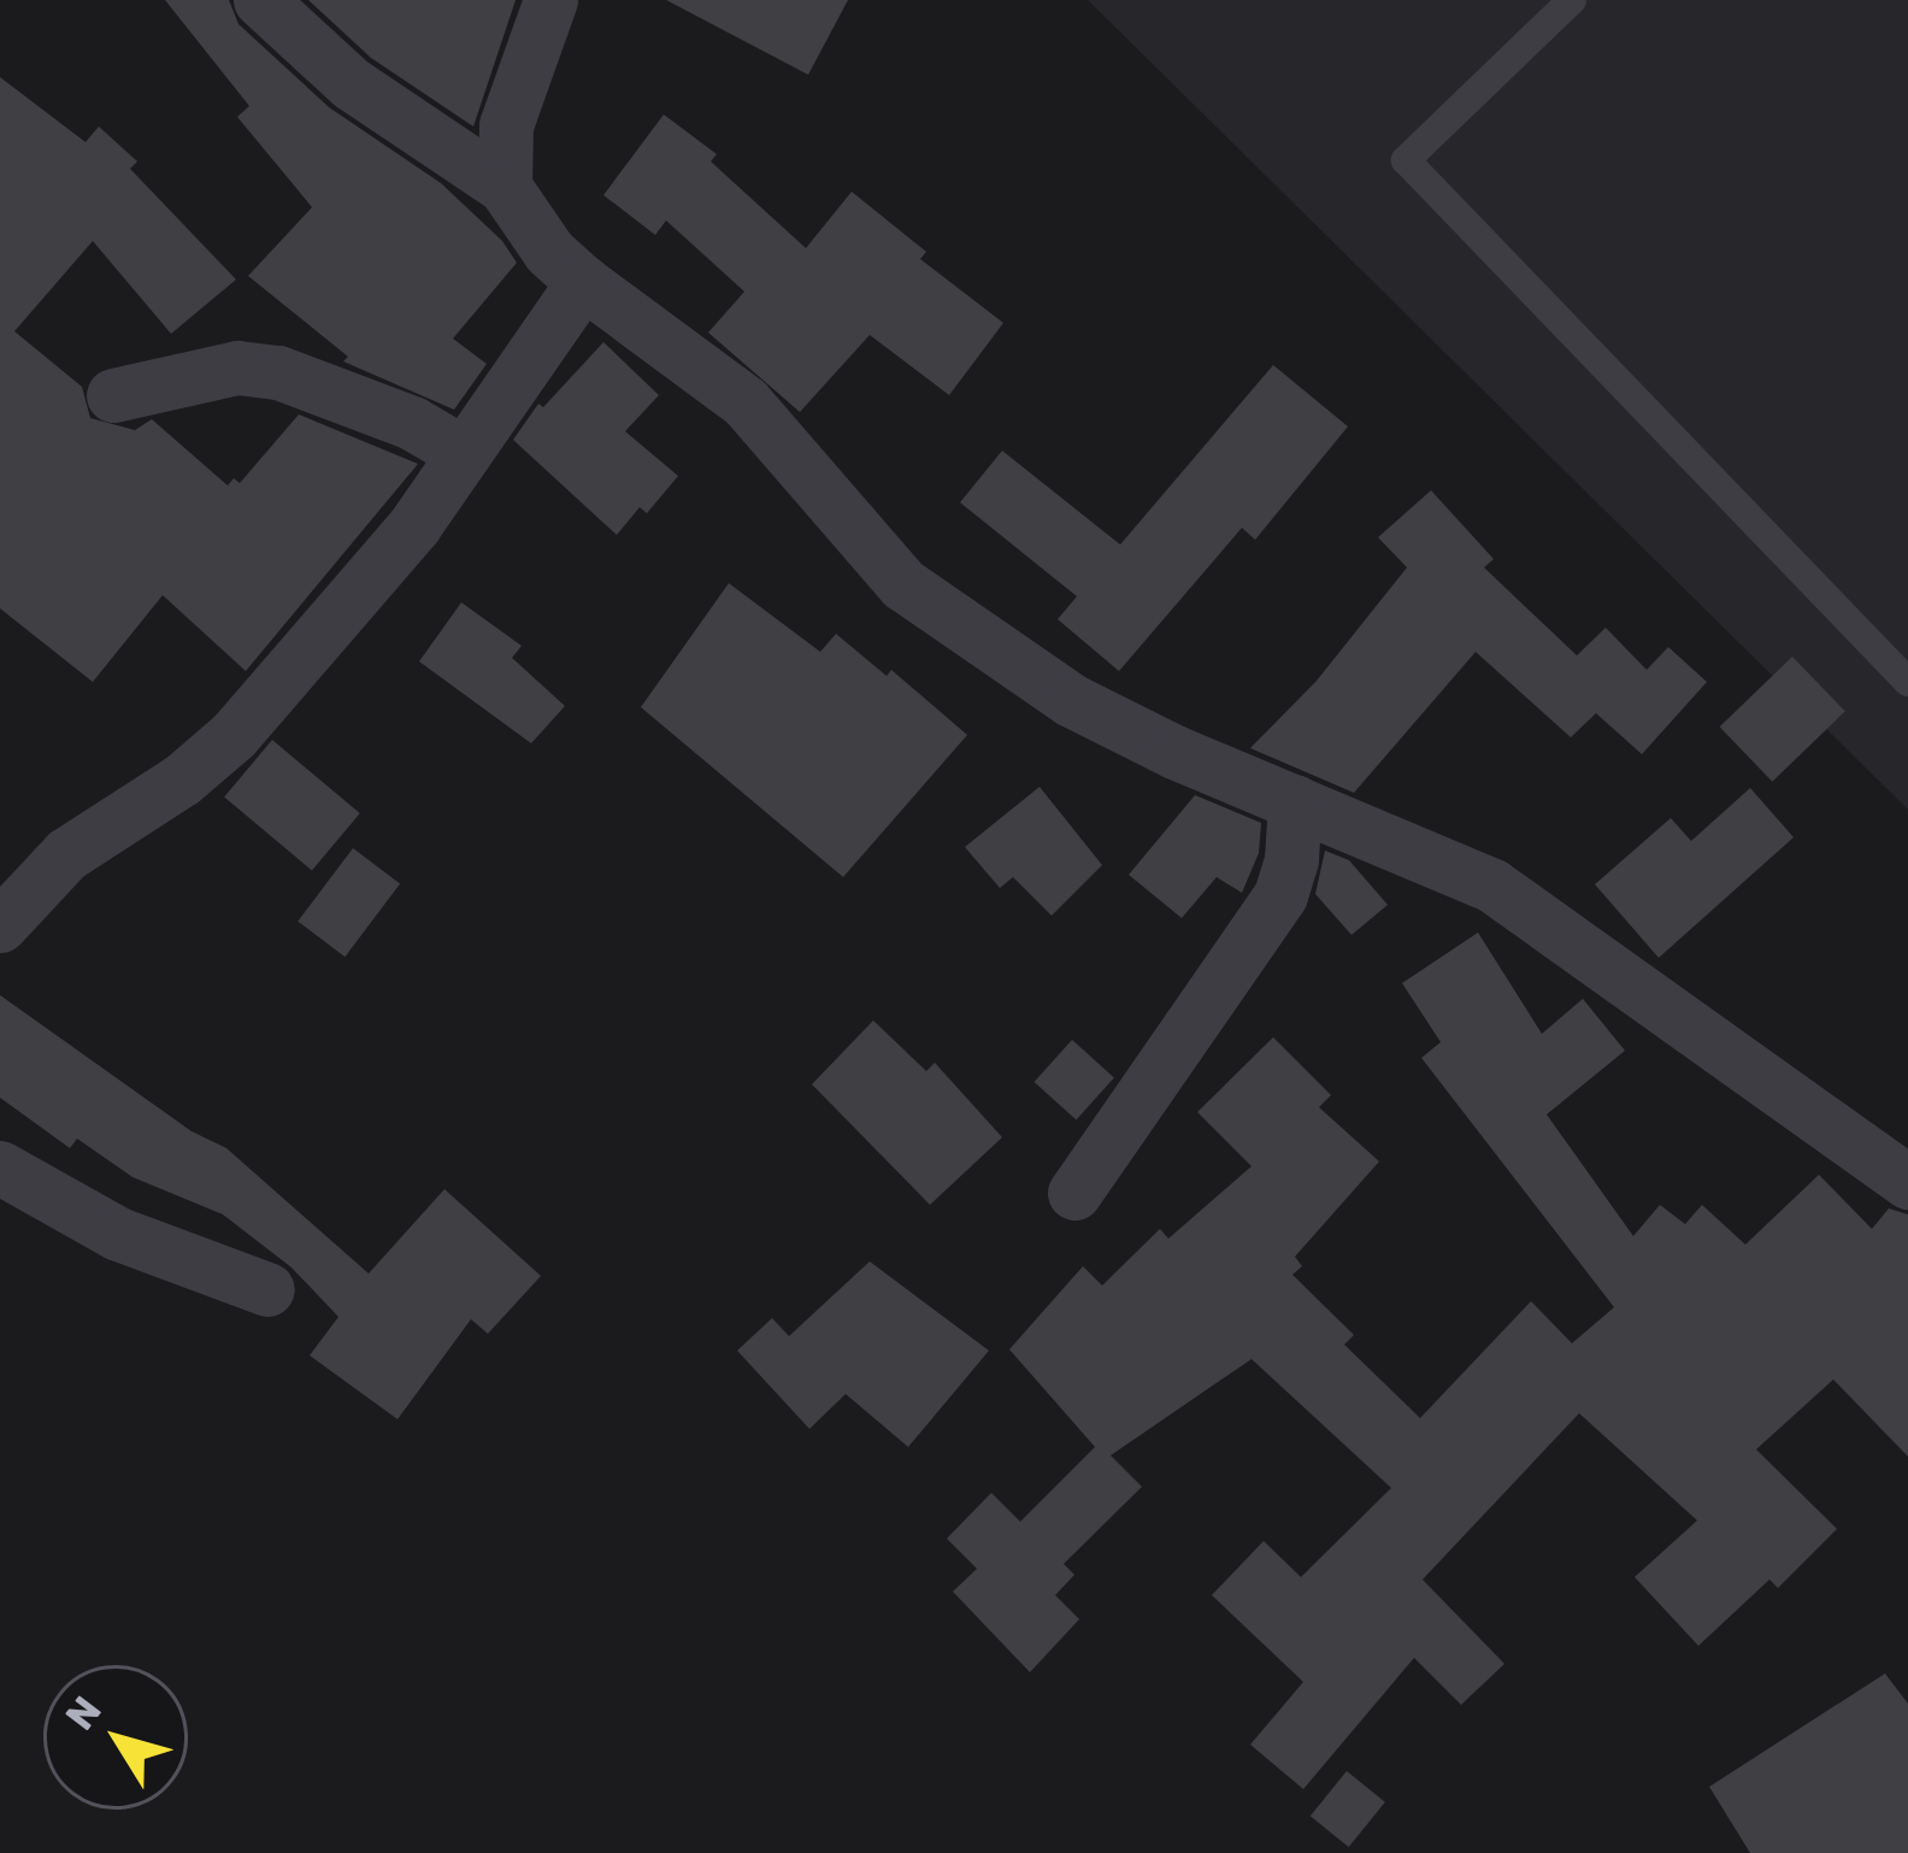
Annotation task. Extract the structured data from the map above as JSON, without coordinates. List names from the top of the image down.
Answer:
{
  "north": "top left"
}
